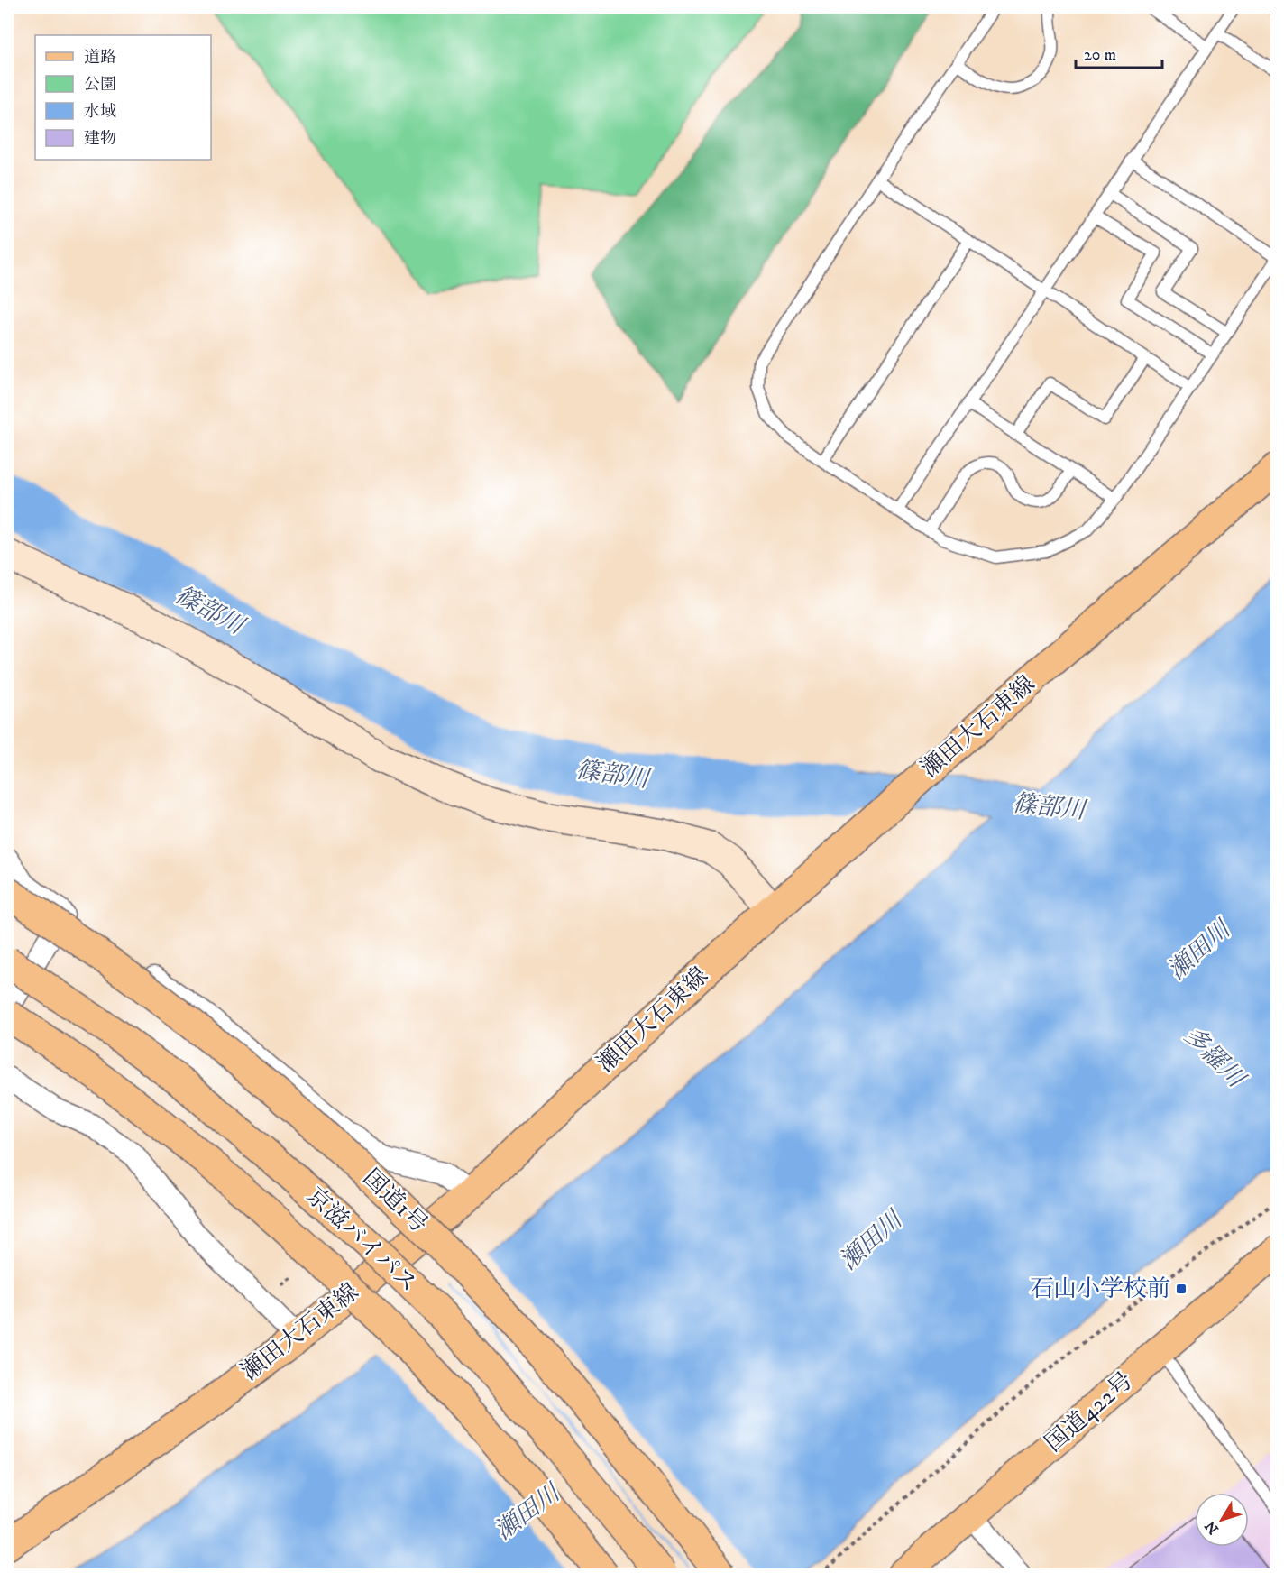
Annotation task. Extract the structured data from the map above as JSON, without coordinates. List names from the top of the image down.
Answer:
{
  "streets": {
    "main road": [
      "瀬田大石東線",
      "国道1号",
      "京滋バイパス",
      "国道422号"
    ]
  },
  "water": ["篠部川", "瀬田川", "多羅川"],
  "places": {
    "transit": ["石山小学校前"]
  },
  "legend": [
    "道路",
    "公園",
    "水域",
    "建物"
  ],
  "scale_bar": "20 m",
  "north": "bottom left"
}
